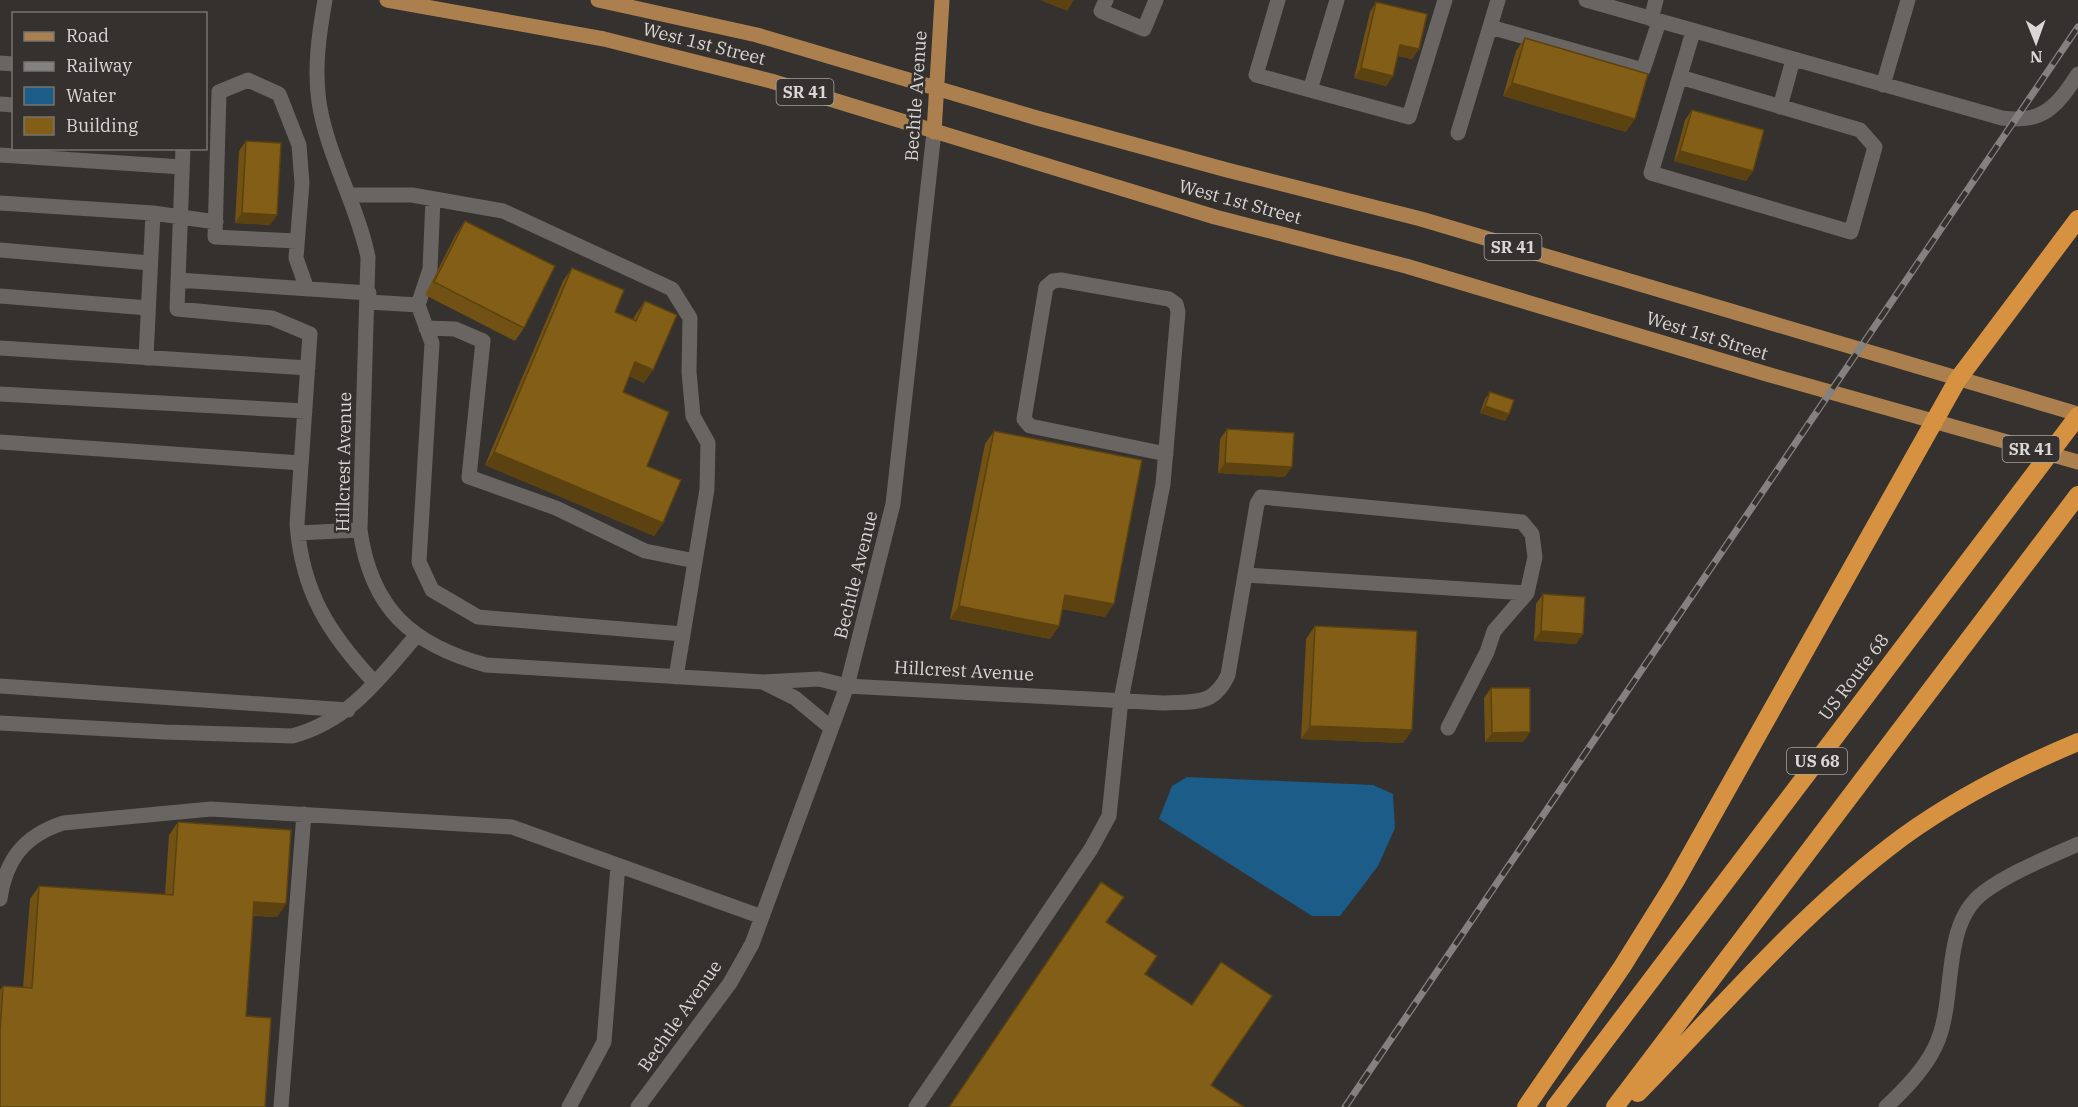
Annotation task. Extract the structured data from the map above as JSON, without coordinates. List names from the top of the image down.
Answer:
{
  "streets": {
    "highway": ["US Route 68", "US 68"],
    "main road": ["West 1st Street", "SR 41", "Bechtle Avenue"],
    "street": ["Hillcrest Avenue"]
  },
  "crossings": [
    ["West 1st Street", "Bechtle Avenue"],
    ["West 1st Street", "US Route 68"],
    ["Bechtle Avenue", "Hillcrest Avenue"]
  ],
  "legend": [
    "Road",
    "Railway",
    "Water",
    "Building"
  ],
  "north": "bottom"
}
